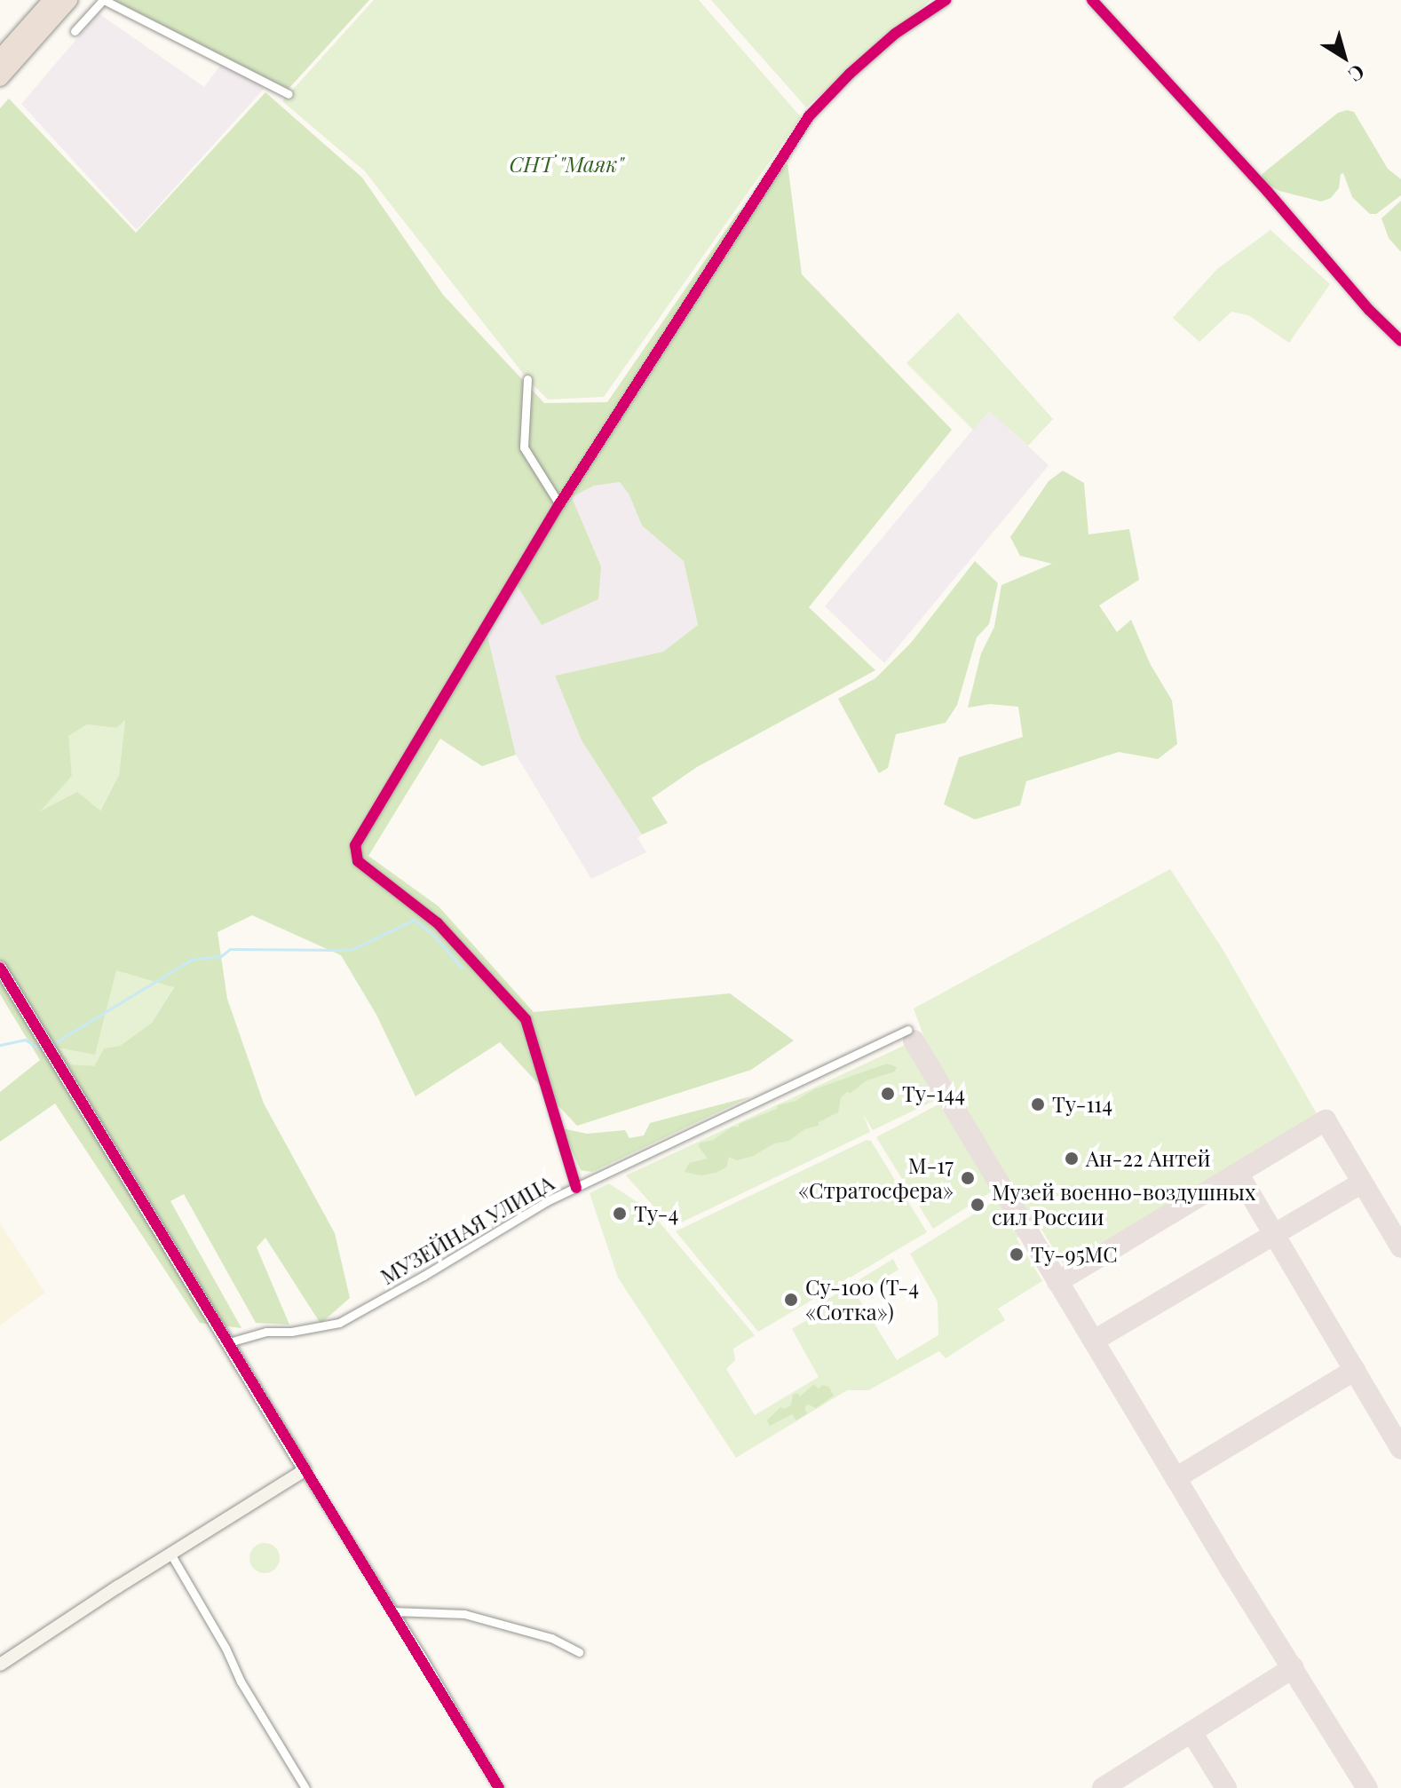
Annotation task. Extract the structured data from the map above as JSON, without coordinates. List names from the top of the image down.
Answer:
{
  "streets": {
    "street": ["МУЗЕЙНАЯ УЛИЦА"]
  },
  "parks": ["СНТ \"Маяк\""],
  "places": [
    "Ту-144",
    "Ту-114",
    "Ан-22 Антей",
    "М-17 «Стратосфера»",
    "Музей военно-воздушных сил России",
    "Ту-4",
    "Ту-95МС",
    "Су-100 (Т-4 «Сотка»)"
  ],
  "north": "bottom right"
}
